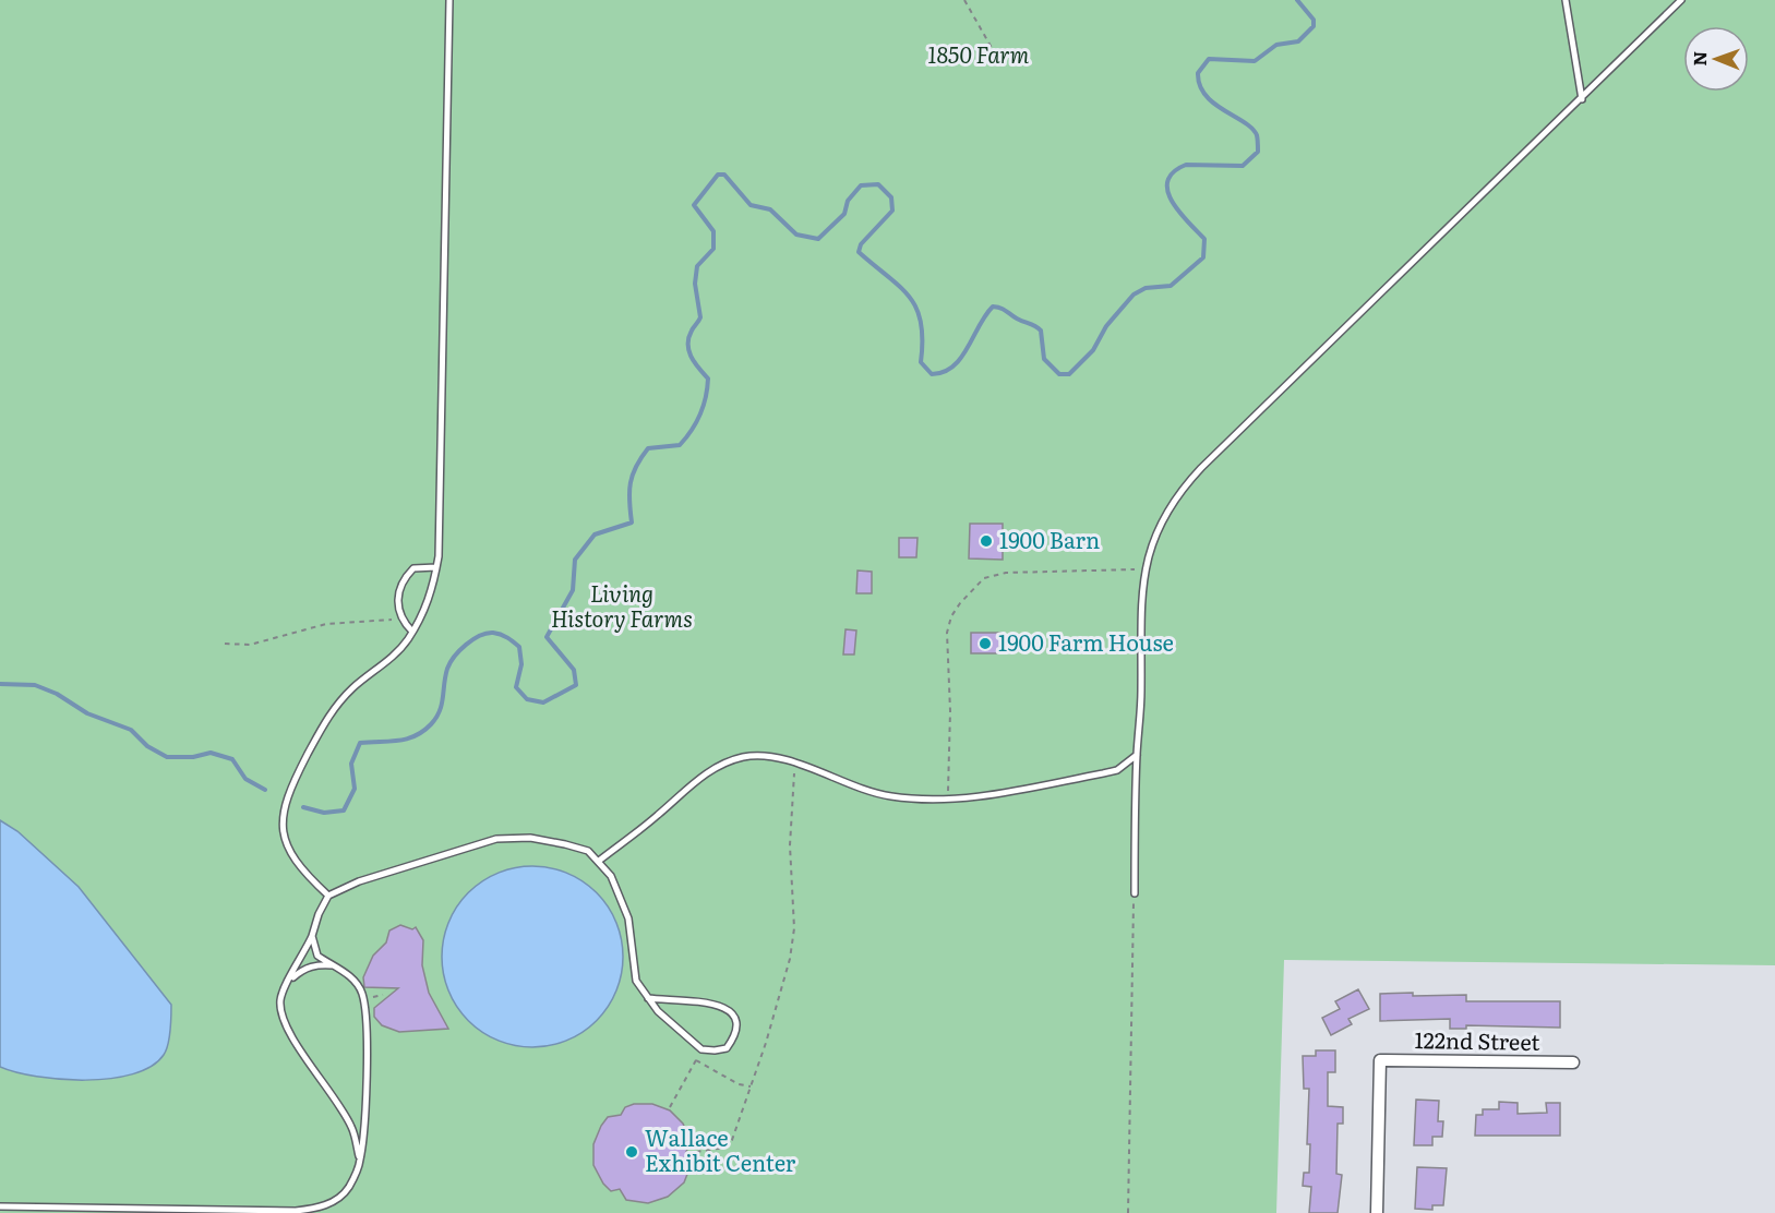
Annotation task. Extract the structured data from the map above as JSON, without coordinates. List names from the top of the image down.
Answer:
{
  "streets": {
    "street": ["122nd Street"]
  },
  "parks": ["1850 Farm", "Living History Farms"],
  "places": ["1900 Barn", "1900 Farm House", "Wallace Exhibit Center"],
  "north": "left"
}
